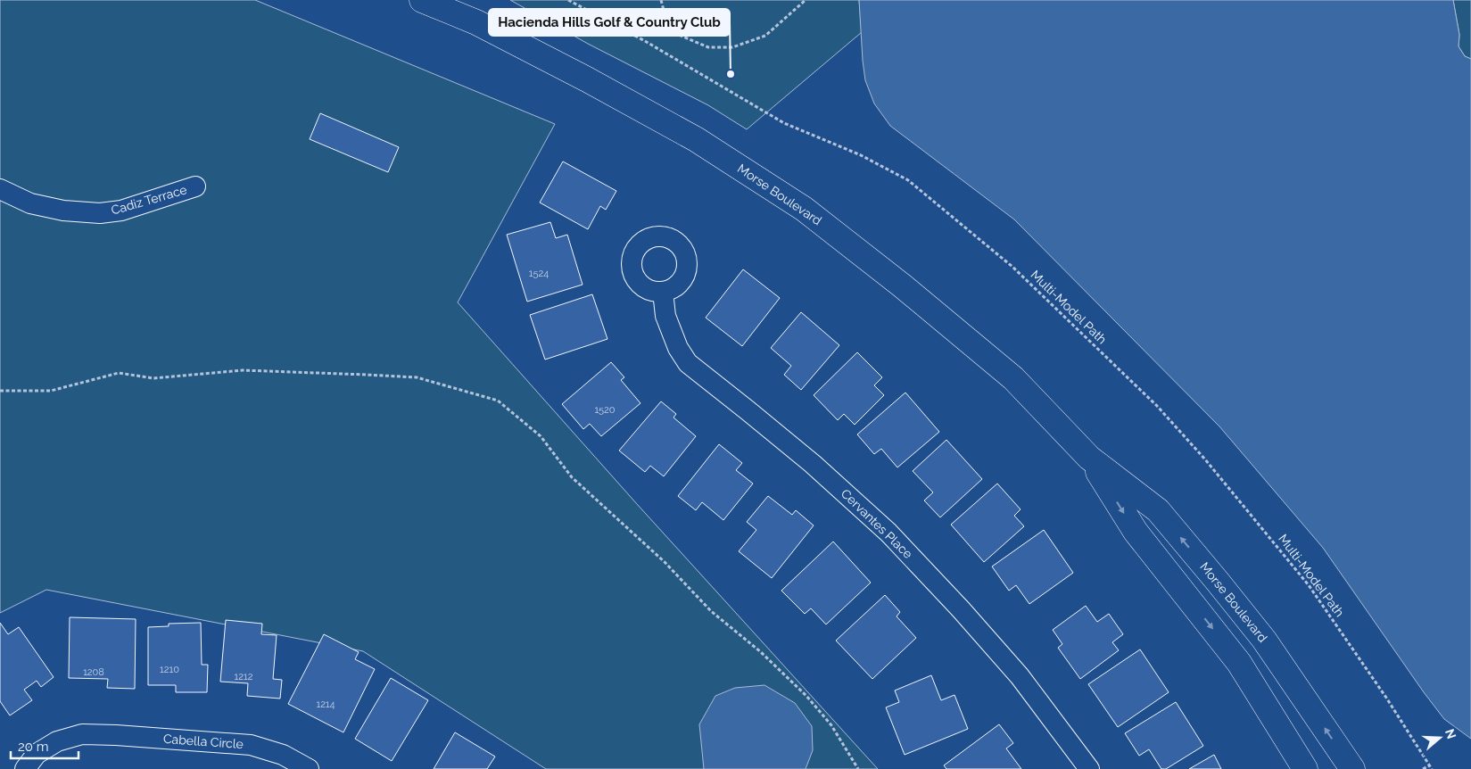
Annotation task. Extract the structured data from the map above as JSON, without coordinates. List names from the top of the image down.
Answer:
{
  "streets": {
    "street": [
      "Morse Boulevard",
      "Cadiz Terrace",
      "Cervantes Place",
      "Cabella Circle"
    ],
    "path": ["Multi-Model Path"]
  },
  "places": ["Hacienda Hills Golf & Country Club"],
  "house_numbers": [
    "1524",
    "1520",
    "1210",
    "1208",
    "1212",
    "1214"
  ],
  "scale_bar": "20 m",
  "north": "right"
}
